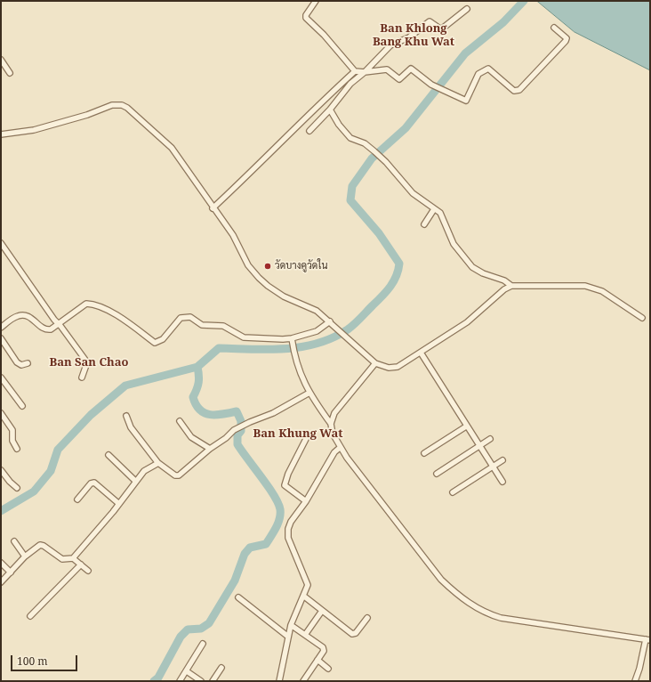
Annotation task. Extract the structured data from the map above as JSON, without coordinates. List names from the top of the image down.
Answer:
{
  "districts": ["Ban Khlong Bang Khu Wat", "Ban San Chao", "Ban Khung Wat"],
  "places": ["วัดบางคูวัดใน"],
  "scale_bar": "100 m"
}
